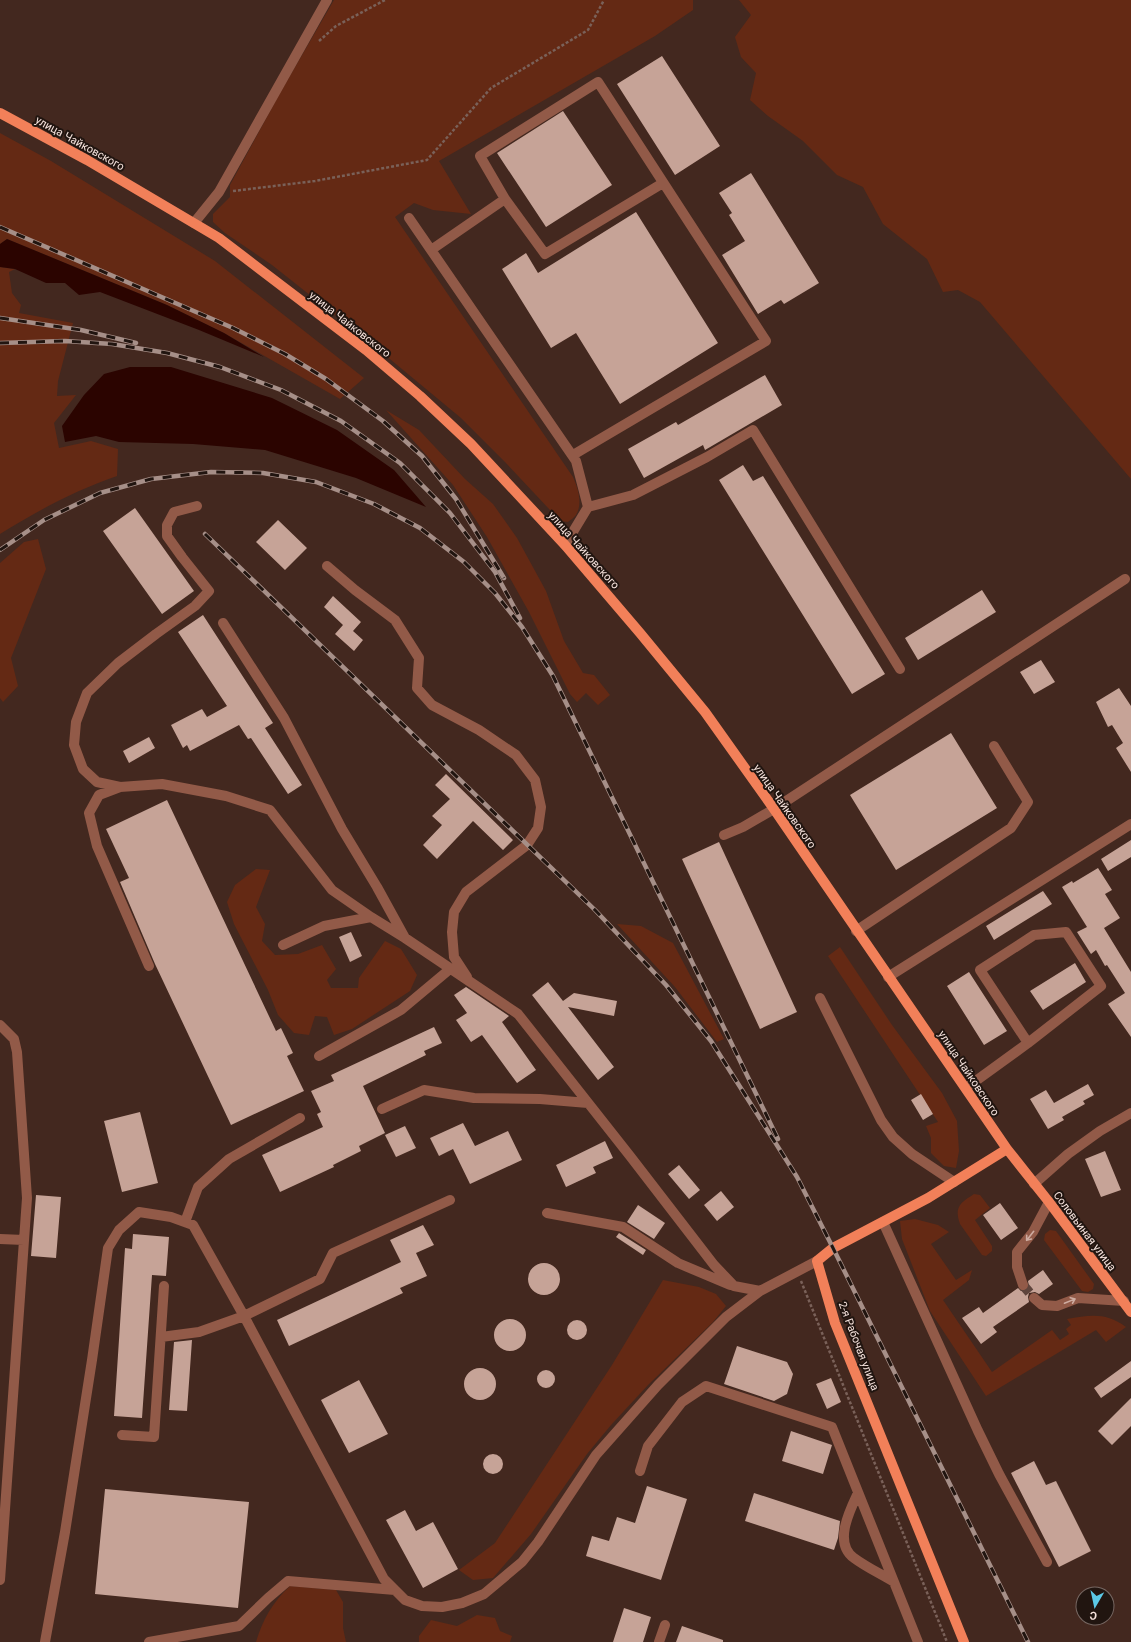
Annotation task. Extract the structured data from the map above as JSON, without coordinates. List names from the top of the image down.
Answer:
{
  "streets": {
    "main road": ["улица Чайковского", "Соловьиная улица", "2-я Рабочая улица"]
  },
  "crossings": [
    ["улица Чайковского", "Соловьиная улица"]
  ],
  "north": "bottom"
}
